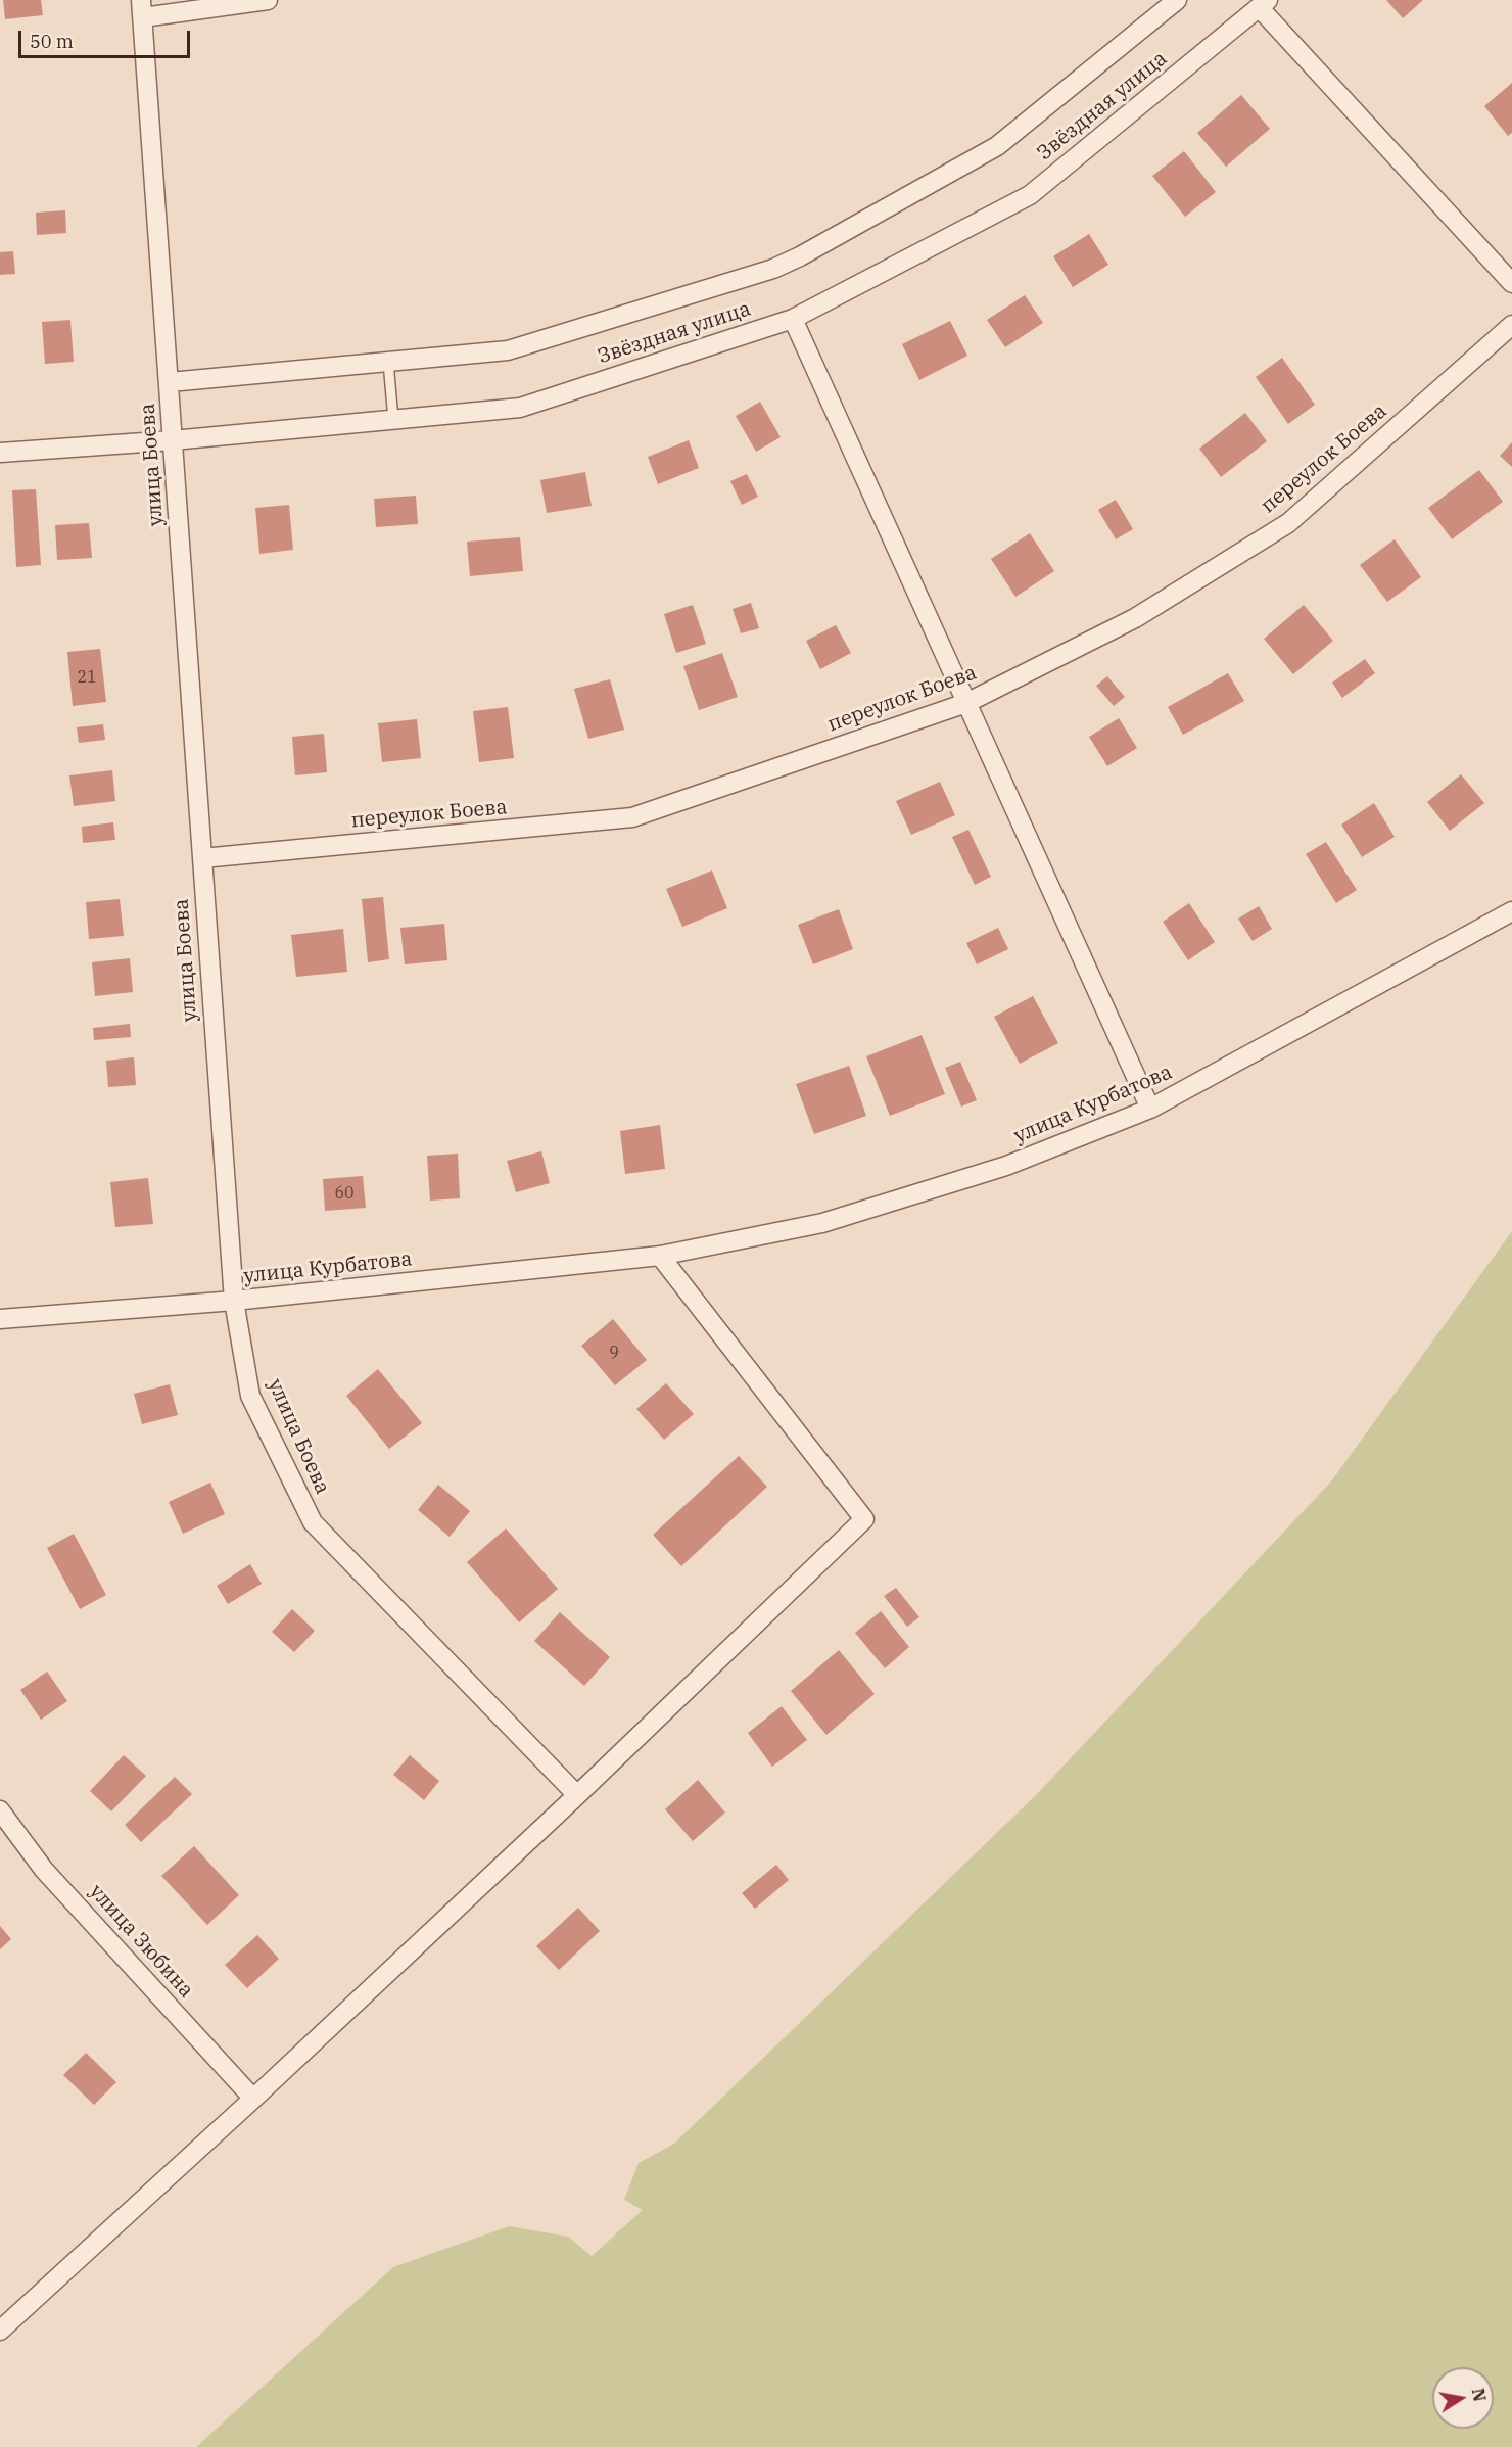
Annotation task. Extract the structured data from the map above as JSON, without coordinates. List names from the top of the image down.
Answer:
{
  "streets": {
    "street": [
      "Звёздная улица",
      "переулок Боева",
      "улица Боева",
      "улица Курбатова",
      "улица Зюбина"
    ]
  },
  "crossings": [
    ["Звёздная улица", "улица Боева"],
    ["переулок Боева", "улица Боева"],
    ["улица Боева", "улица Курбатова"]
  ],
  "house_numbers": ["21", "60", "9"],
  "scale_bar": "50 m",
  "north": "right"
}
